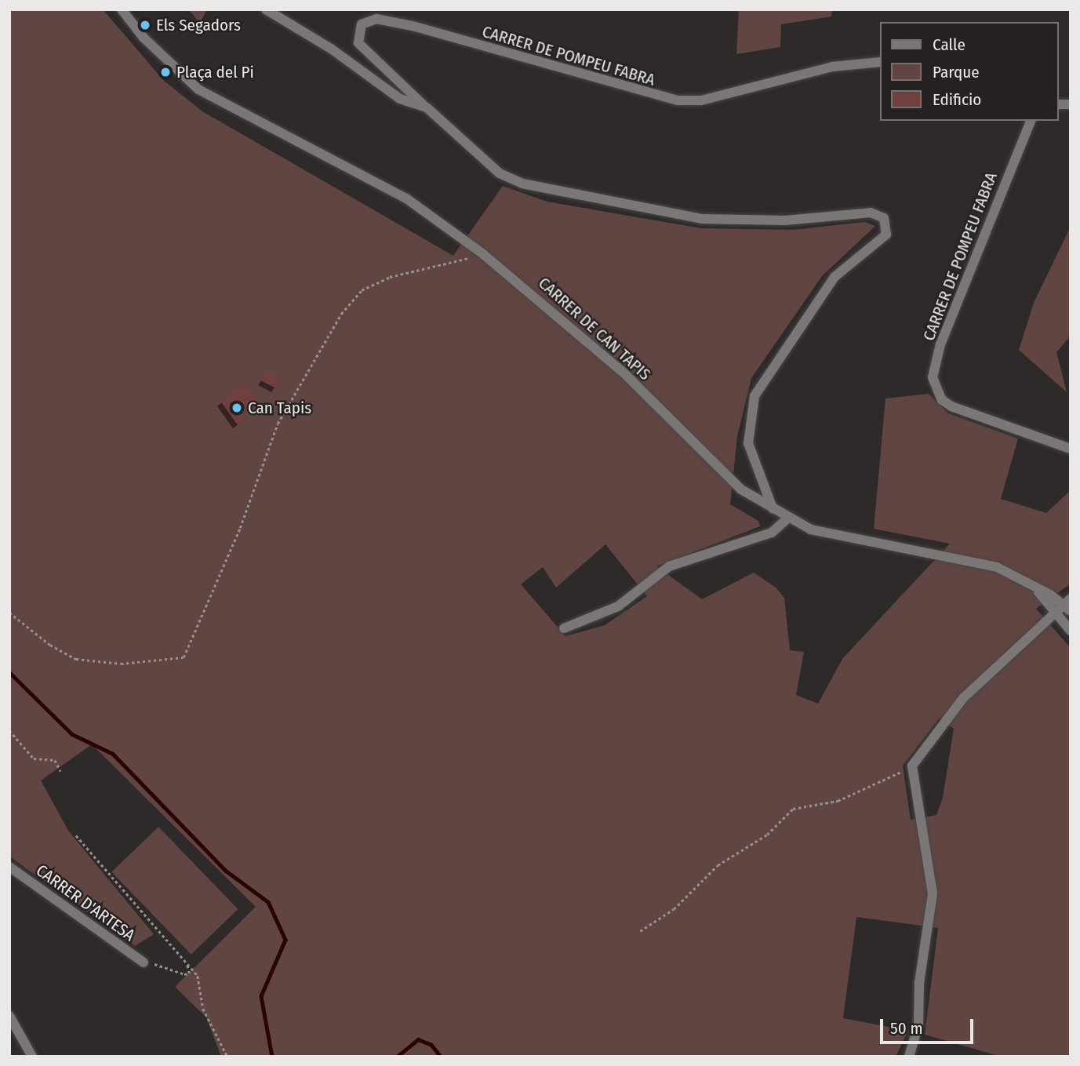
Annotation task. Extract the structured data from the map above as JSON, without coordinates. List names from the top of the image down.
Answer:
{
  "streets": {
    "street": ["CARRER DE POMPEU FABRA", "CARRER DE CAN TAPIS", "CARRER D'ARTESA"]
  },
  "places": ["Els Segadors", "Plaça del Pi", "Can Tapis"],
  "legend": ["Calle", "Parque", "Edificio"],
  "scale_bar": "50 m"
}
